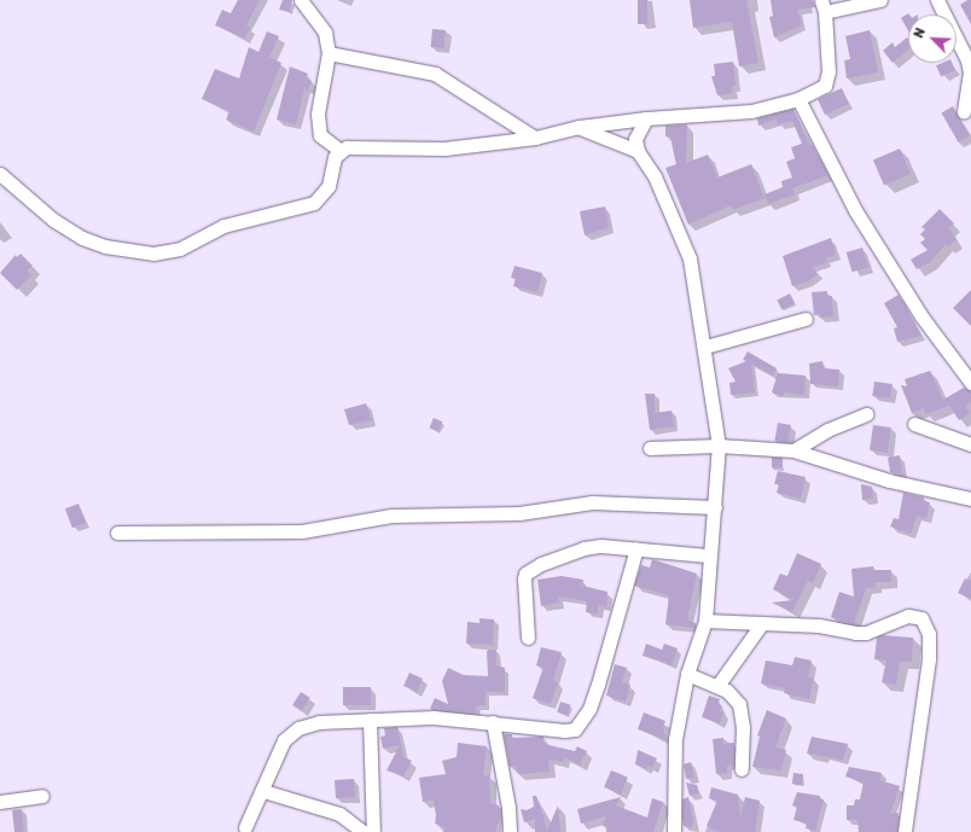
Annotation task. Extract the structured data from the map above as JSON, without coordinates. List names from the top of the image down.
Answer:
{
  "north": "top left"
}
